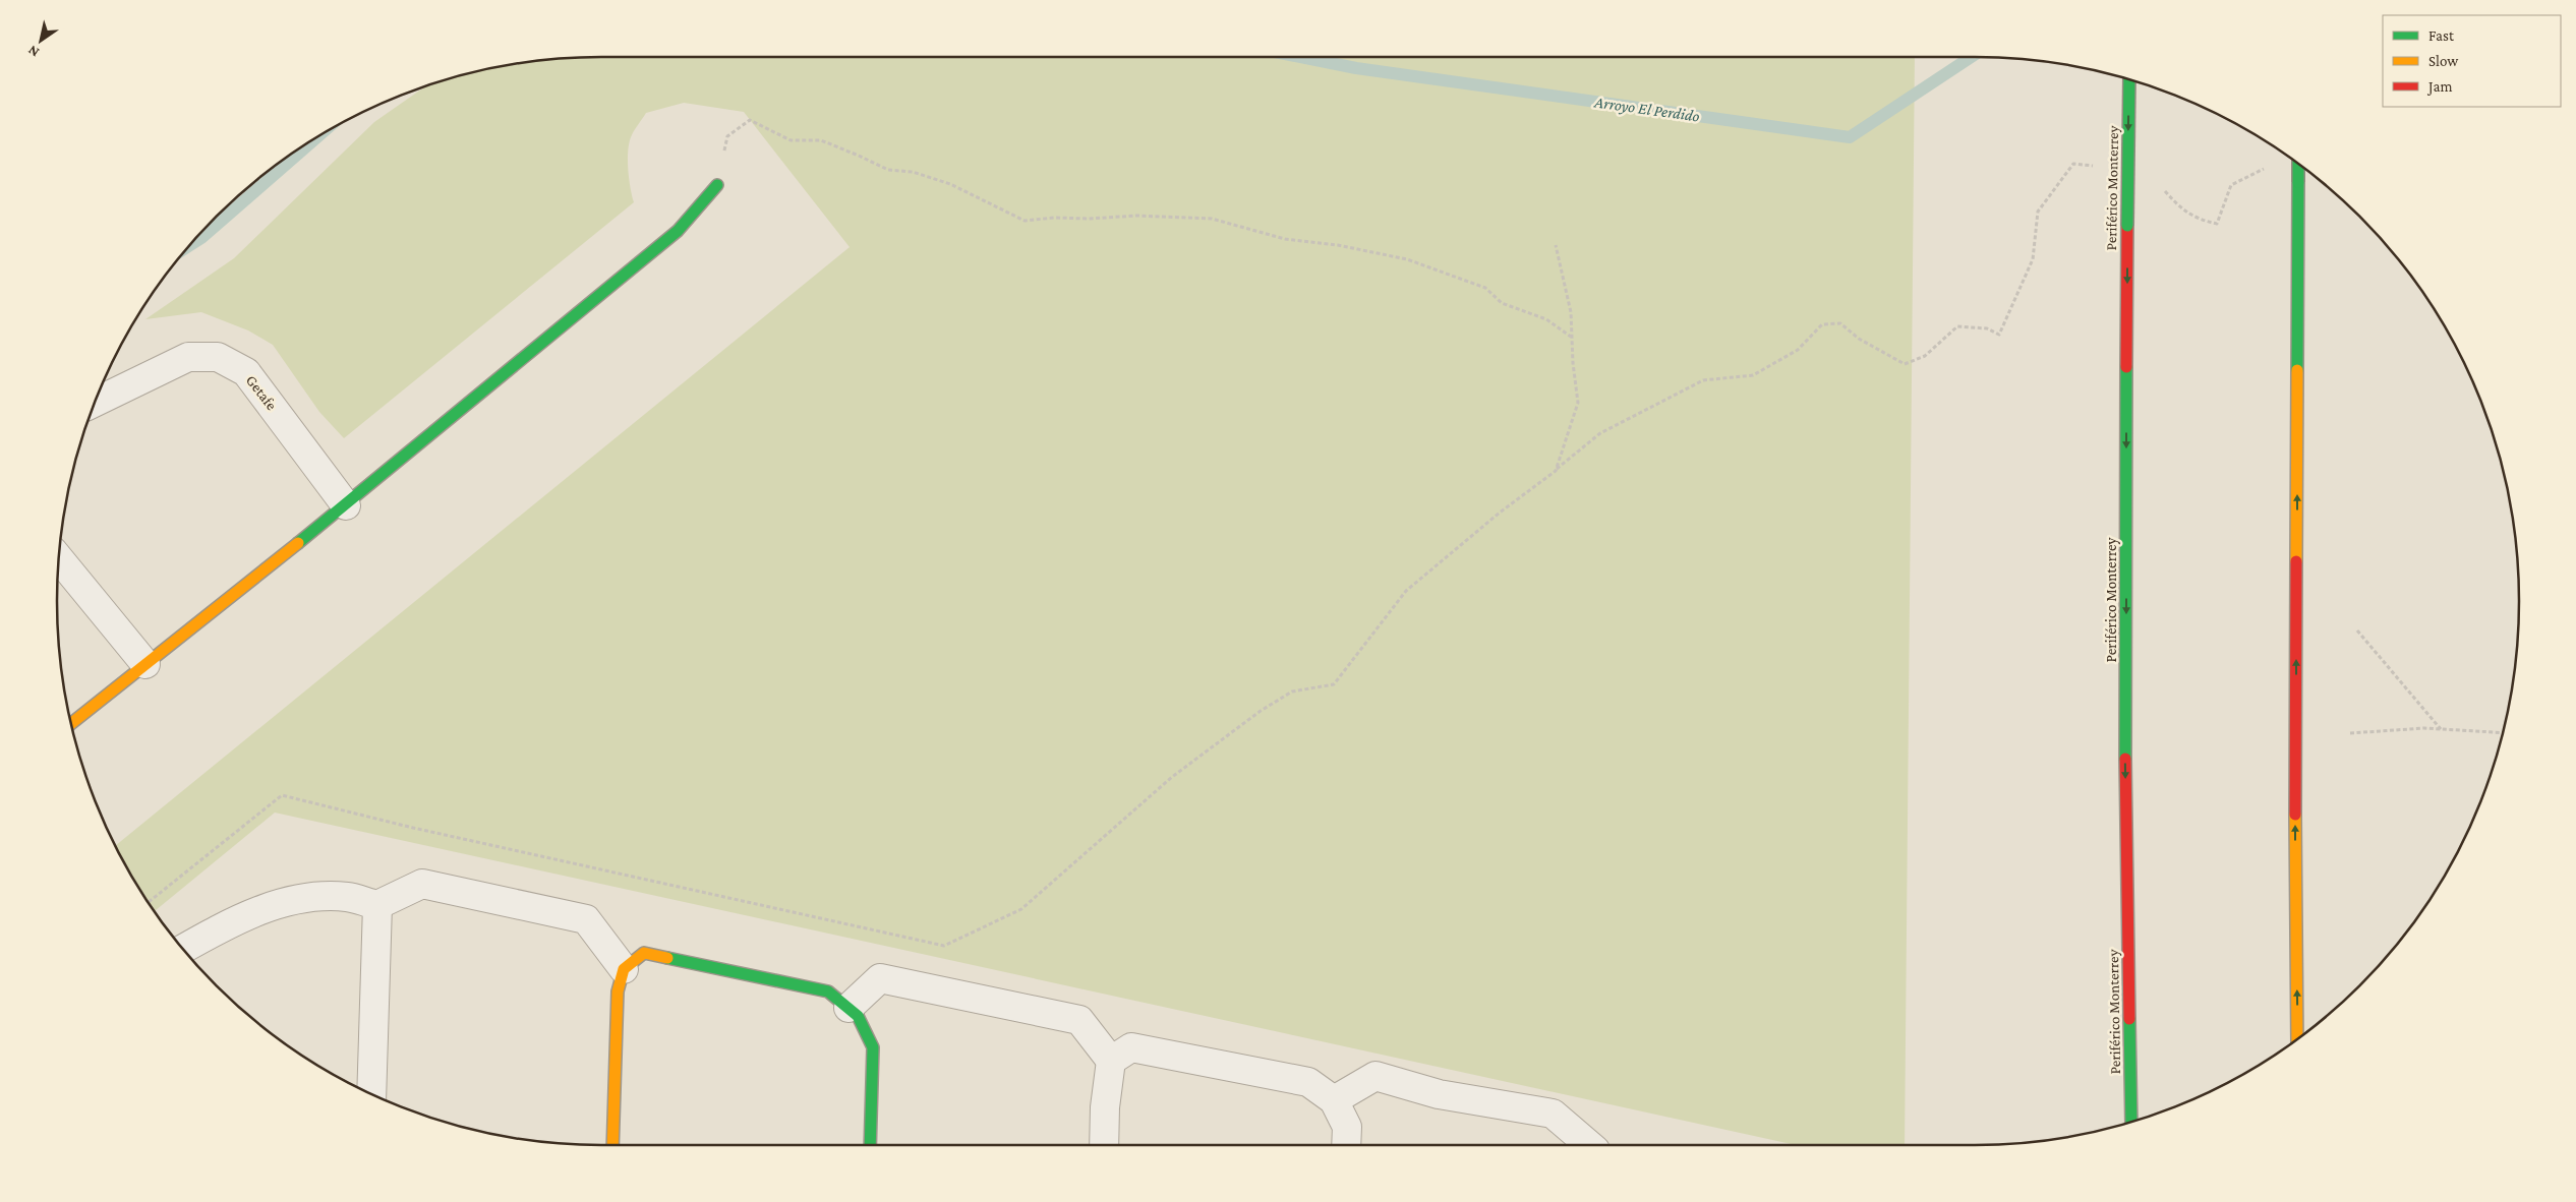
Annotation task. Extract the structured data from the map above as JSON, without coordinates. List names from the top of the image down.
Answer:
{
  "streets": {
    "main road": ["Periférico Monterrey"],
    "street": ["Getafe"]
  },
  "one_way": ["Periférico Monterrey"],
  "water": ["Arroyo El Perdido"],
  "legend": ["Fast", "Slow", "Jam"],
  "north": "bottom left"
}
